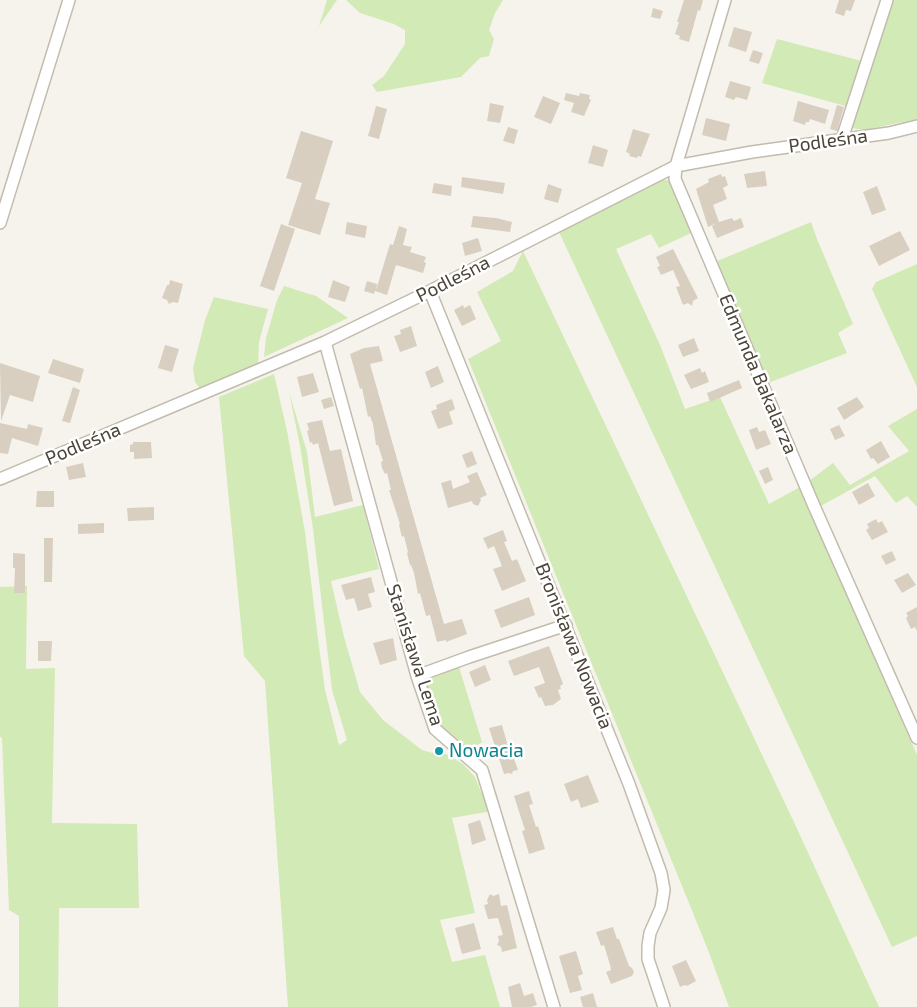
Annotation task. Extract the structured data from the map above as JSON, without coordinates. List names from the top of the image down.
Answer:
{
  "streets": {
    "street": [
      "Podleśna",
      "Edmunda Bakalarza",
      "Bronisława Nowacia",
      "Stanisława Lema"
    ]
  },
  "crossings": [
    ["Podleśna", "Edmunda Bakalarza"],
    ["Podleśna", "Bronisława Nowacia"],
    ["Podleśna", "Stanisława Lema"]
  ],
  "places": ["Nowacia"]
}
